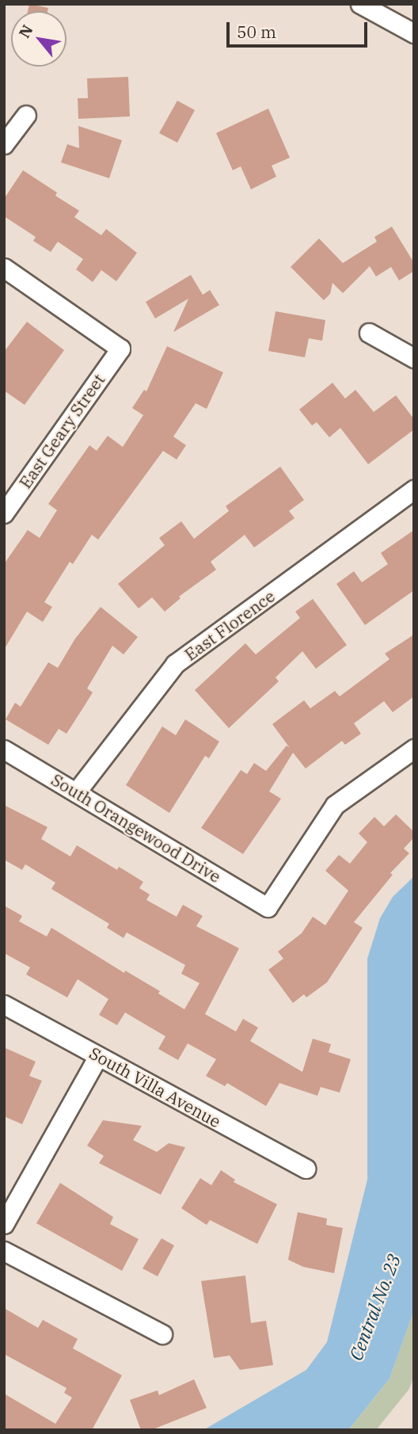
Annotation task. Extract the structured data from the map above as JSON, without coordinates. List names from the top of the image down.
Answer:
{
  "streets": {
    "street": [
      "East Geary Street",
      "East Florence",
      "South Orangewood Drive",
      "South Villa Avenue"
    ]
  },
  "crossings": [
    ["East Florence", "South Orangewood Drive"]
  ],
  "water": ["Central No. 23"],
  "scale_bar": "50 m",
  "north": "top left"
}
